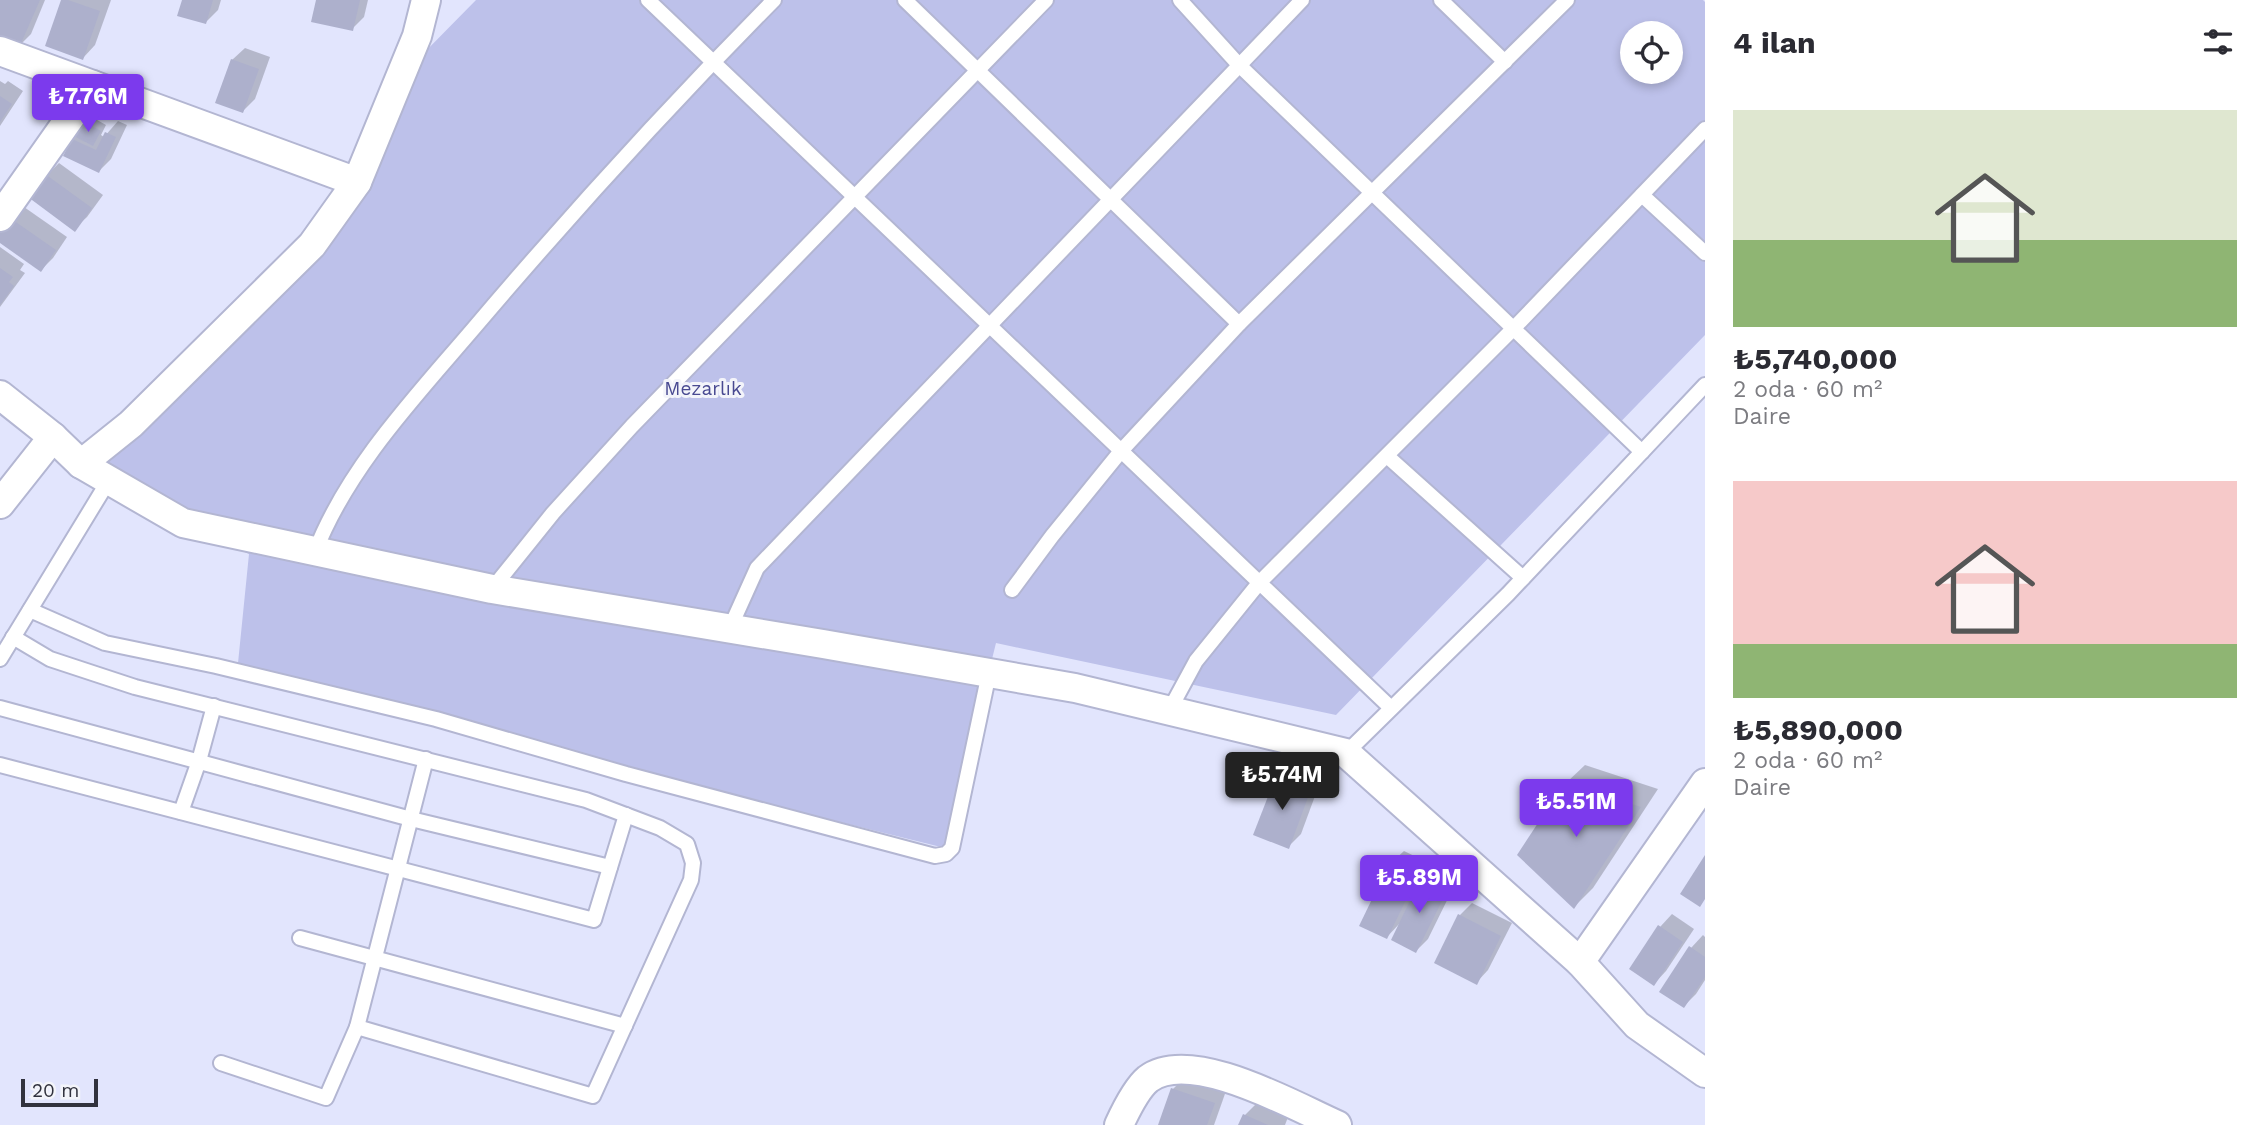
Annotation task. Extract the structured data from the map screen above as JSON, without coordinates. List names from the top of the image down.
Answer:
{
  "parks": ["Mezarlık"],
  "scale_bar": "20 m",
  "page": {
    "heading": "4 ilan",
    "price": [
      "₺7.76M",
      "₺5.74M",
      "₺5.51M",
      "₺5.89M"
    ],
    "list": [
      {
        "name": "₺5,740,000",
        "note": "2 oda · 60 m² · Daire"
      },
      {
        "name": "₺5,890,000",
        "note": "2 oda · 60 m² · Daire"
      }
    ],
    "scale": "20 m"
  }
}
